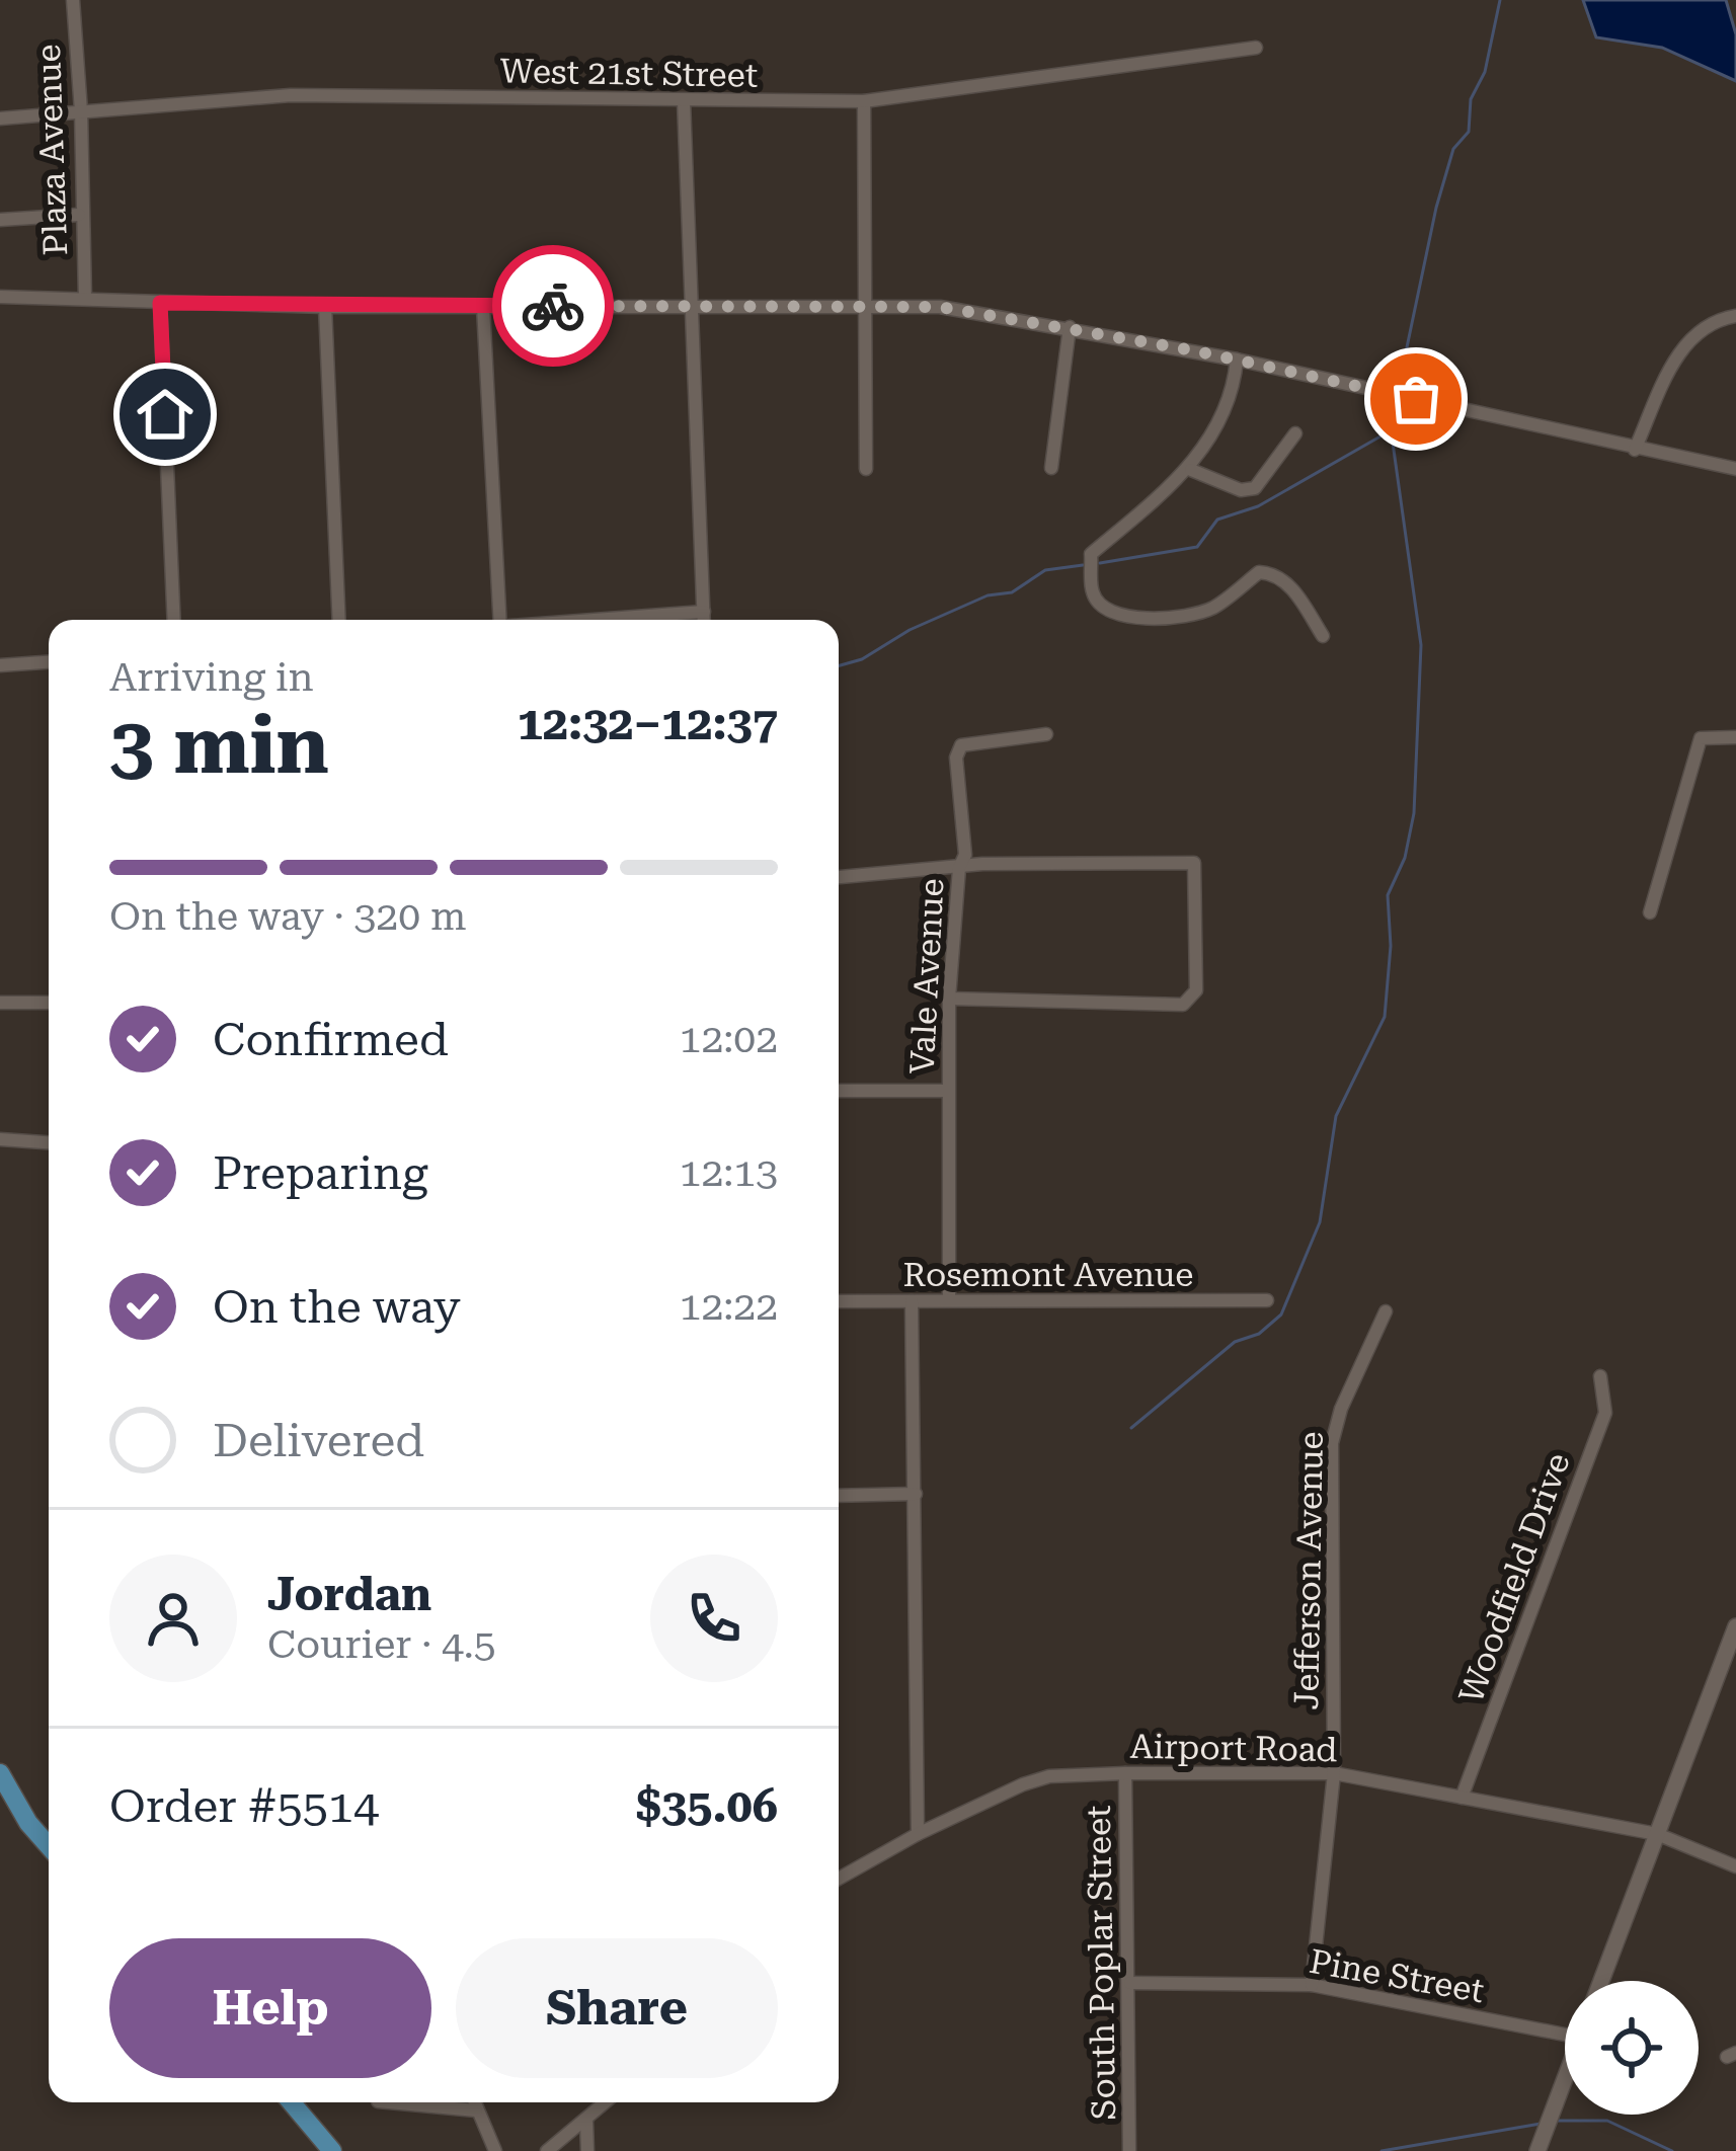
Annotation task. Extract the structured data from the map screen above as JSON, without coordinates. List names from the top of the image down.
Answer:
{
  "streets": {
    "street": [
      "West 21st Street",
      "Plaza Avenue",
      "Vale Avenue",
      "Rosemont Avenue",
      "Jefferson Avenue",
      "Woodfield Drive",
      "Airport Road",
      "South Poplar Street",
      "Pine Street"
    ]
  },
  "crossings": [
    ["West 21st Street", "Plaza Avenue"],
    ["Vale Avenue", "Rosemont Avenue"],
    ["Jefferson Avenue", "Airport Road"],
    ["Jefferson Avenue", "Pine Street"],
    ["Woodfield Drive", "Airport Road"],
    ["Airport Road", "South Poplar Street"],
    ["South Poplar Street", "Pine Street"]
  ],
  "page": {
    "heading": ["3 min", "Arriving in", "12:32–12:37"],
    "panel": [
      "Jordan",
      "Courier · 4.5",
      "Order #5514",
      "$35.06"
    ],
    "bar": "On the way · 320 m",
    "list": [
      ["Confirmed", "12:02"],
      ["Preparing", "12:13"],
      ["On the way", "12:22"],
      "Delivered"
    ],
    "buttons": ["Help", "Share"]
  }
}
